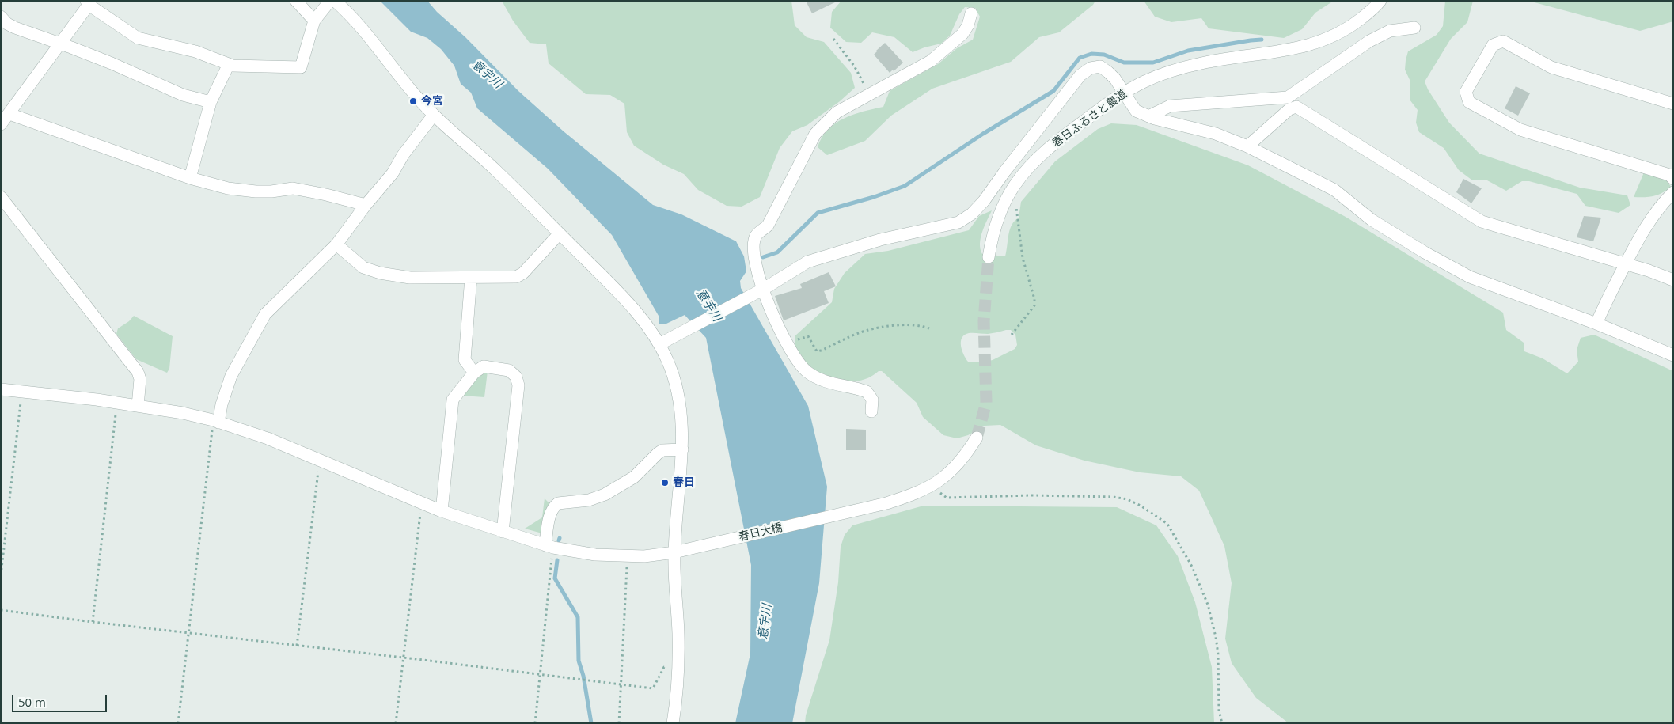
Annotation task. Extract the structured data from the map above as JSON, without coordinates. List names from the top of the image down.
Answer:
{
  "streets": {
    "street": ["春日ふるさと農道", "春日大橋"]
  },
  "water": ["意宇川"],
  "places": ["今宮", "春日"],
  "scale_bar": "50 m"
}
